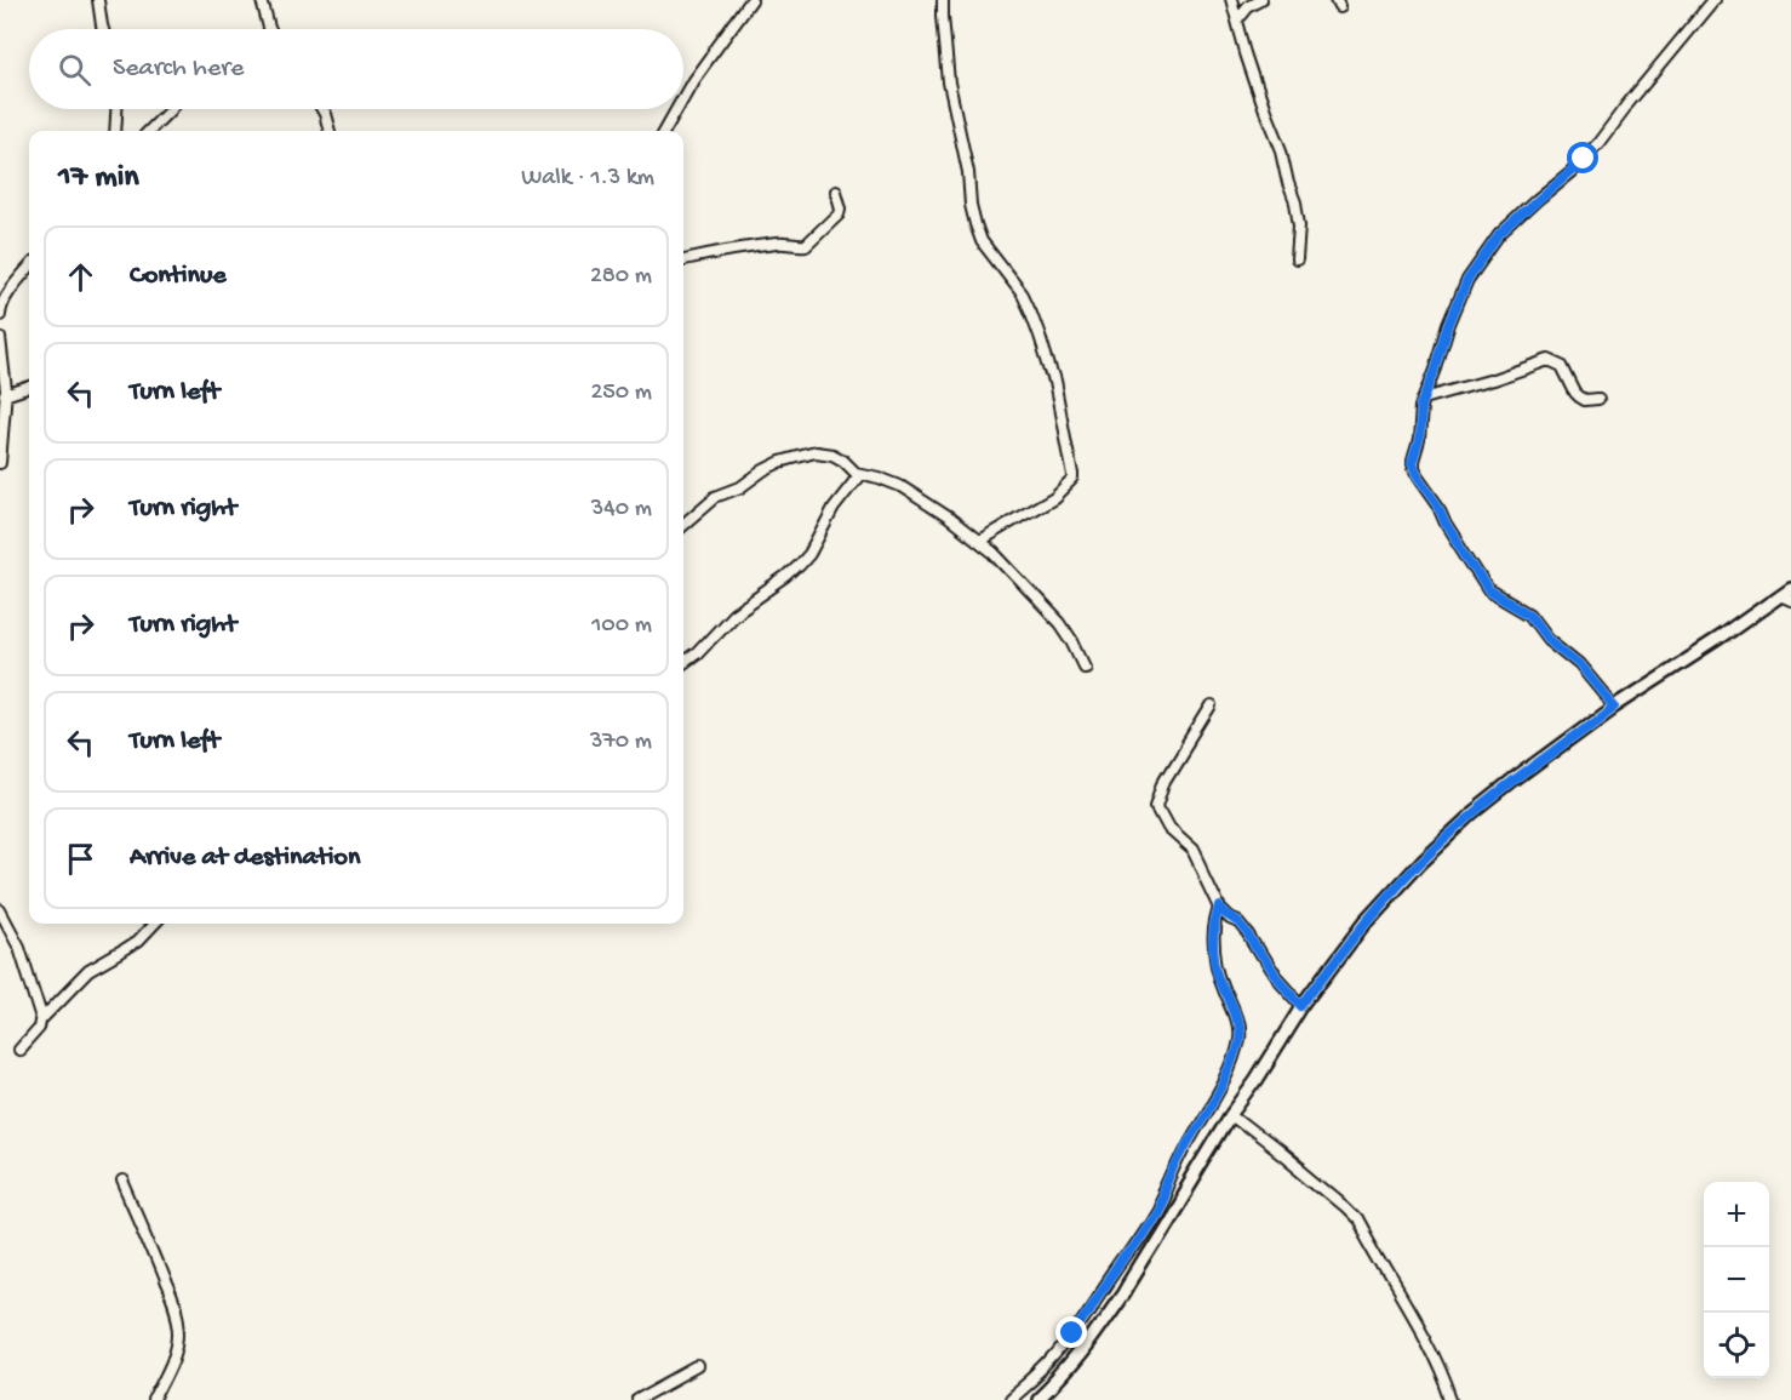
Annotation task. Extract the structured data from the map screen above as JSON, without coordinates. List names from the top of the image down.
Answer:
{
  "page": {
    "search": "Search here",
    "heading": ["17 min", "Walk · 1.3 km"],
    "list": [
      ["Continue", "280 m"],
      ["Turn left", "250 m"],
      ["Turn right", "340 m"],
      ["Turn right", "100 m"],
      ["Turn left", "370 m"],
      "Arrive at destination"
    ],
    "map_buttons": ["+", "−"]
  }
}
